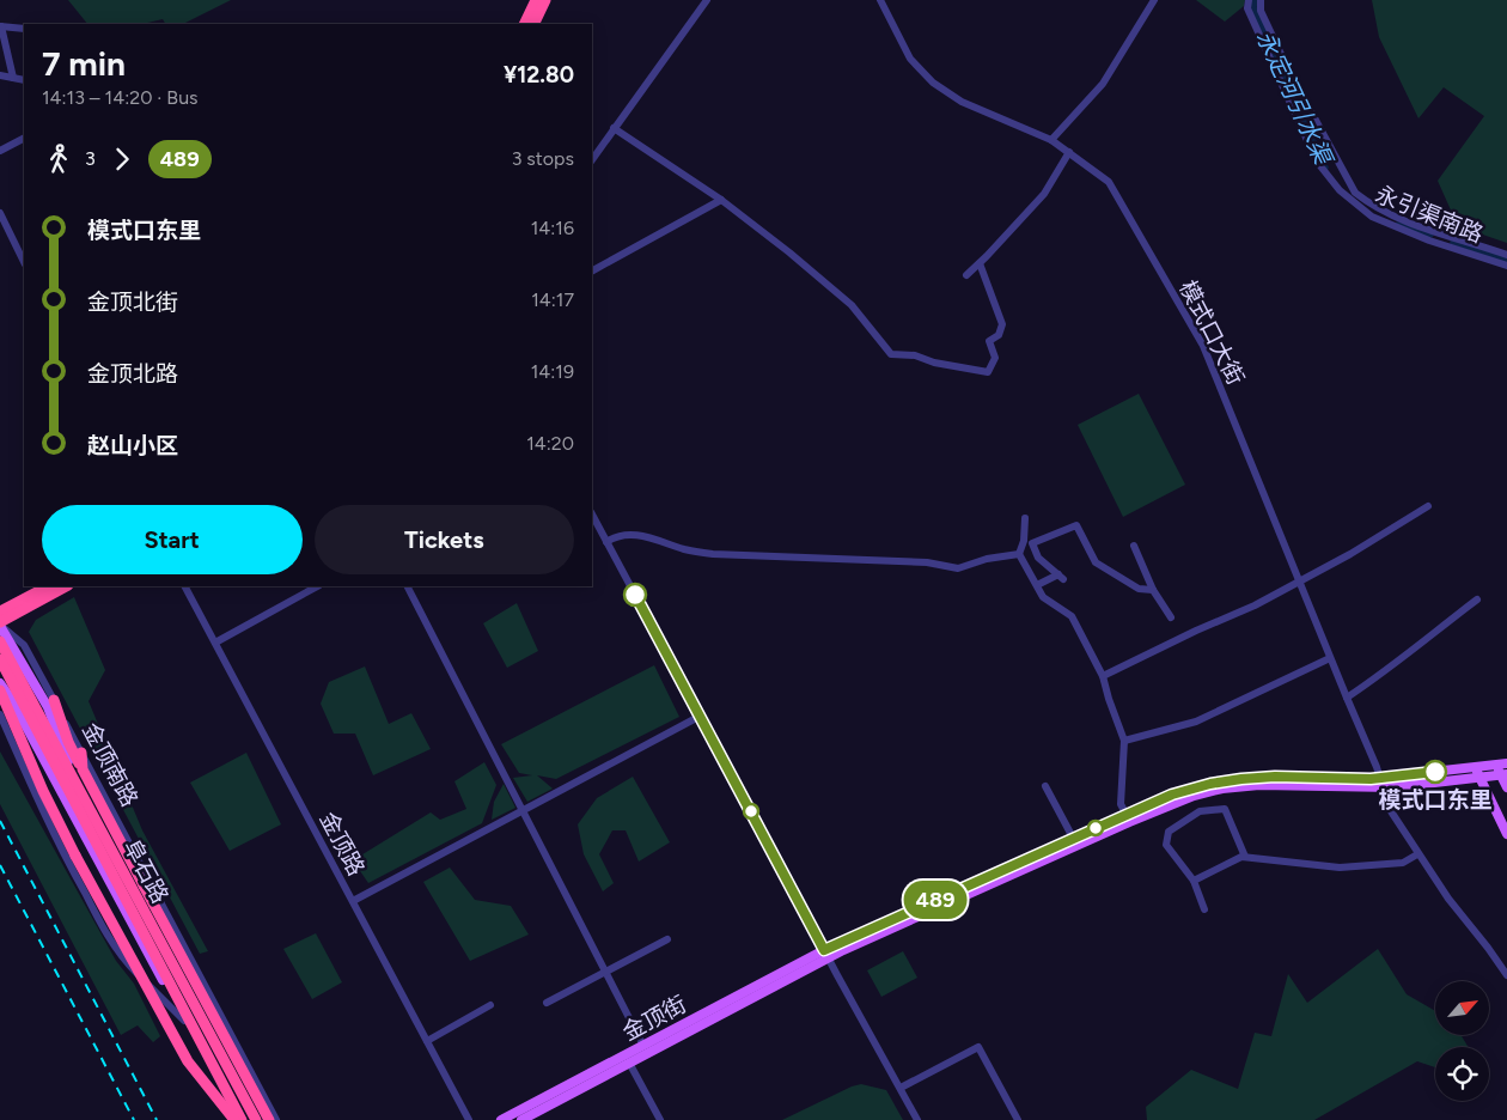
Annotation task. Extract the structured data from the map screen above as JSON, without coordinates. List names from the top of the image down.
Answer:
{
  "streets": {
    "highway": ["阜石路"],
    "main road": ["金顶南路", "金顶街"],
    "street": ["永引渠南路", "模式口大街", "金顶路"]
  },
  "crossings": [
    ["金顶南路", "阜石路"]
  ],
  "water": ["永定河引水渠"],
  "places": ["模式口东里"],
  "lines": ["bus line 489"],
  "north": "top right",
  "page": {
    "on_map": "489",
    "heading": ["7 min", "14:13 – 14:20 · Bus", "¥12.80"],
    "legs": ["3", "489", "3 stops"],
    "list": [
      {
        "name": "模式口东里",
        "value": "14:16"
      },
      {
        "name": "金顶北街",
        "value": "14:17"
      },
      {
        "name": "金顶北路",
        "value": "14:19"
      },
      {
        "name": "赵山小区",
        "value": "14:20"
      }
    ],
    "buttons": ["Start", "Tickets"]
  }
}
